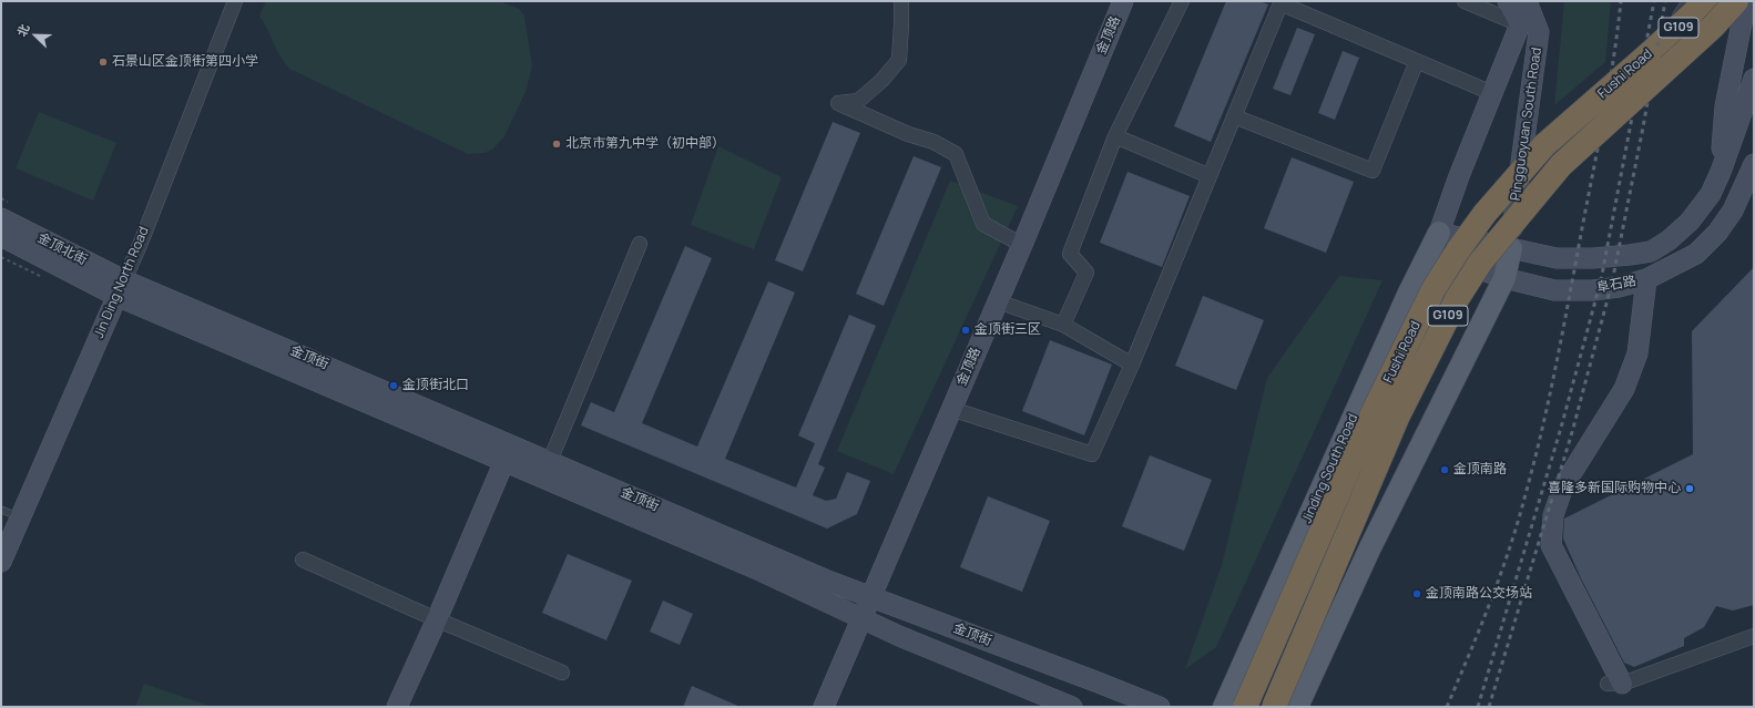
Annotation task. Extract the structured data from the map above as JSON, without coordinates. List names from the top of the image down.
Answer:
{
  "streets": {
    "highway": ["G109", "Fushi Road"],
    "main road": [
      "金顶路",
      "Pingguoyuan South Road",
      "金顶北街",
      "Jin Ding North Road",
      "阜石路",
      "金顶街",
      "Jinding South Road"
    ]
  },
  "crossings": [
    ["金顶路", "金顶街"],
    ["Pingguoyuan South Road", "阜石路"],
    ["Pingguoyuan South Road", "Jinding South Road"],
    ["金顶北街", "Jin Ding North Road"],
    ["金顶北街", "金顶街"],
    ["Jin Ding North Road", "金顶街"],
    ["阜石路", "Jinding South Road"]
  ],
  "places": [
    "石景山区金顶街第四小学",
    "北京市第九中学（初中部）",
    "金顶街三区",
    "金顶街北口",
    "金顶南路",
    "喜隆多新国际购物中心",
    "金顶南路公交场站"
  ],
  "north": "top left"
}
